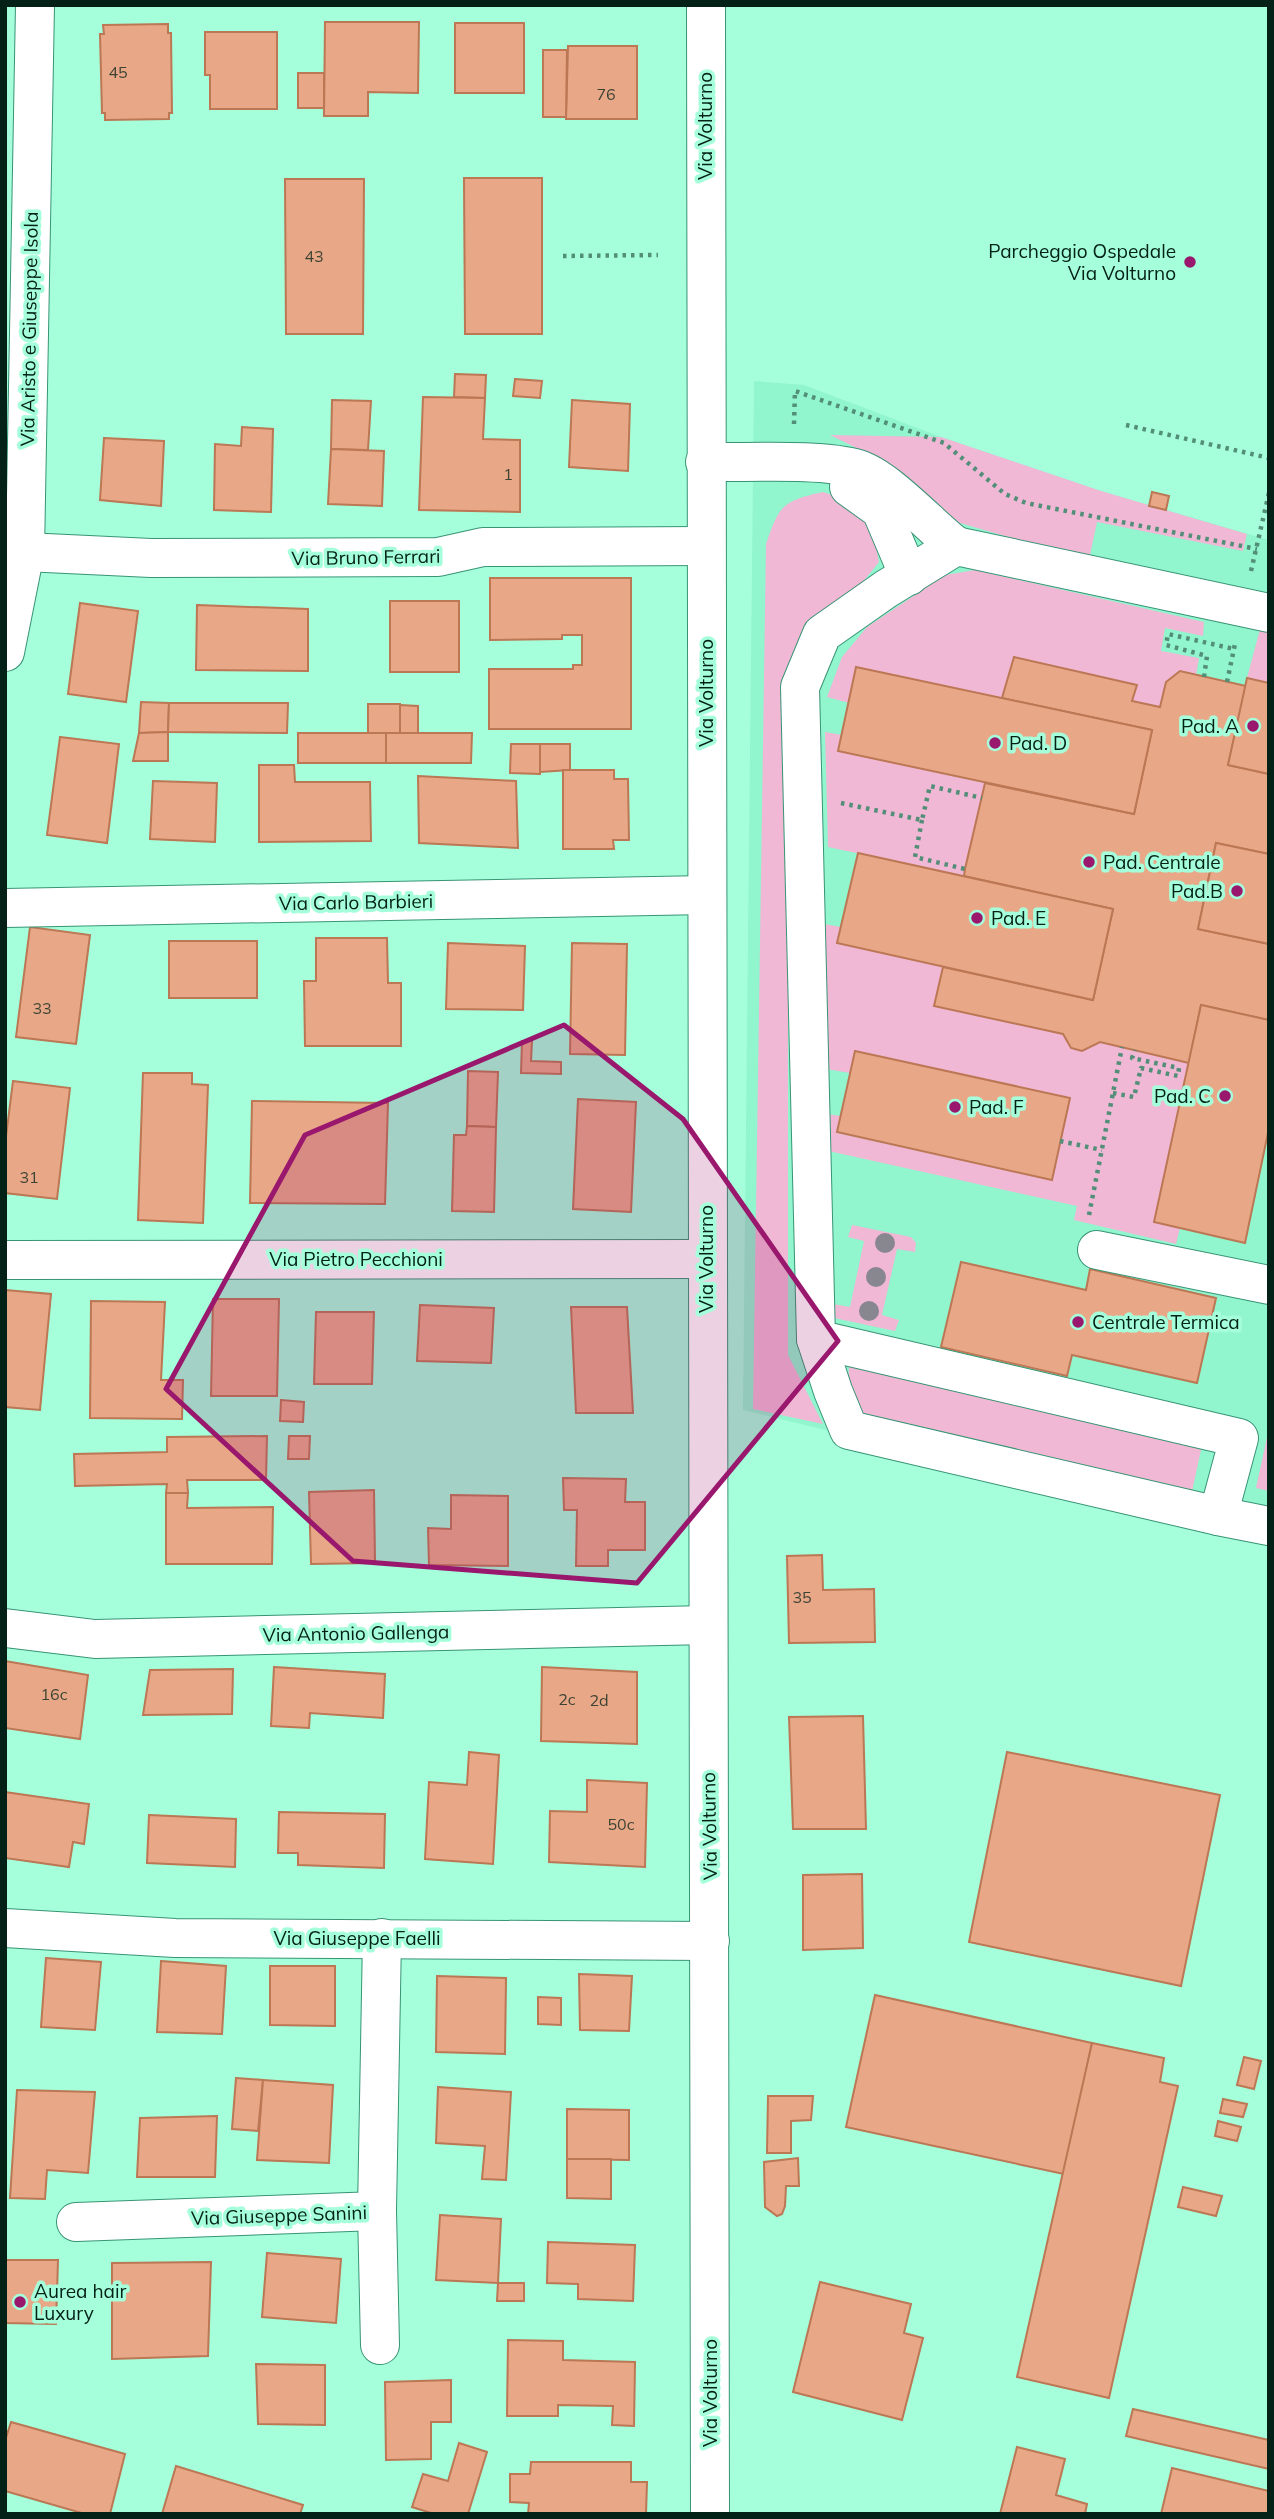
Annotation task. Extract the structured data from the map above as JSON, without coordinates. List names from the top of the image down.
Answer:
{
  "streets": {
    "street": [
      "Via Volturno",
      "Via Aristo e Giuseppe Isola",
      "Via Bruno Ferrari",
      "Via Carlo Barbieri",
      "Via Pietro Pecchioni",
      "Via Antonio Gallenga",
      "Via Giuseppe Faelli",
      "Via Giuseppe Sanini"
    ]
  },
  "crossings": [
    ["Via Volturno", "Via Bruno Ferrari"],
    ["Via Volturno", "Via Carlo Barbieri"],
    ["Via Volturno", "Via Pietro Pecchioni"],
    ["Via Volturno", "Via Antonio Gallenga"],
    ["Via Volturno", "Via Giuseppe Faelli"],
    ["Via Aristo e Giuseppe Isola", "Via Bruno Ferrari"],
    ["Via Giuseppe Faelli", "Via Giuseppe Sanini"]
  ],
  "places": [
    "Parcheggio Ospedale Via Volturno",
    "Pad. A",
    "Pad. D",
    "Pad. Centrale",
    "Pad.B",
    "Pad. E",
    "Pad. C",
    "Pad. F",
    "Centrale Termica",
    "Aurea hair Luxury"
  ],
  "house_numbers": [
    "45",
    "76",
    "43",
    "1",
    "33",
    "31",
    "35",
    "16c",
    "2c",
    "2d",
    "50c"
  ]
}
